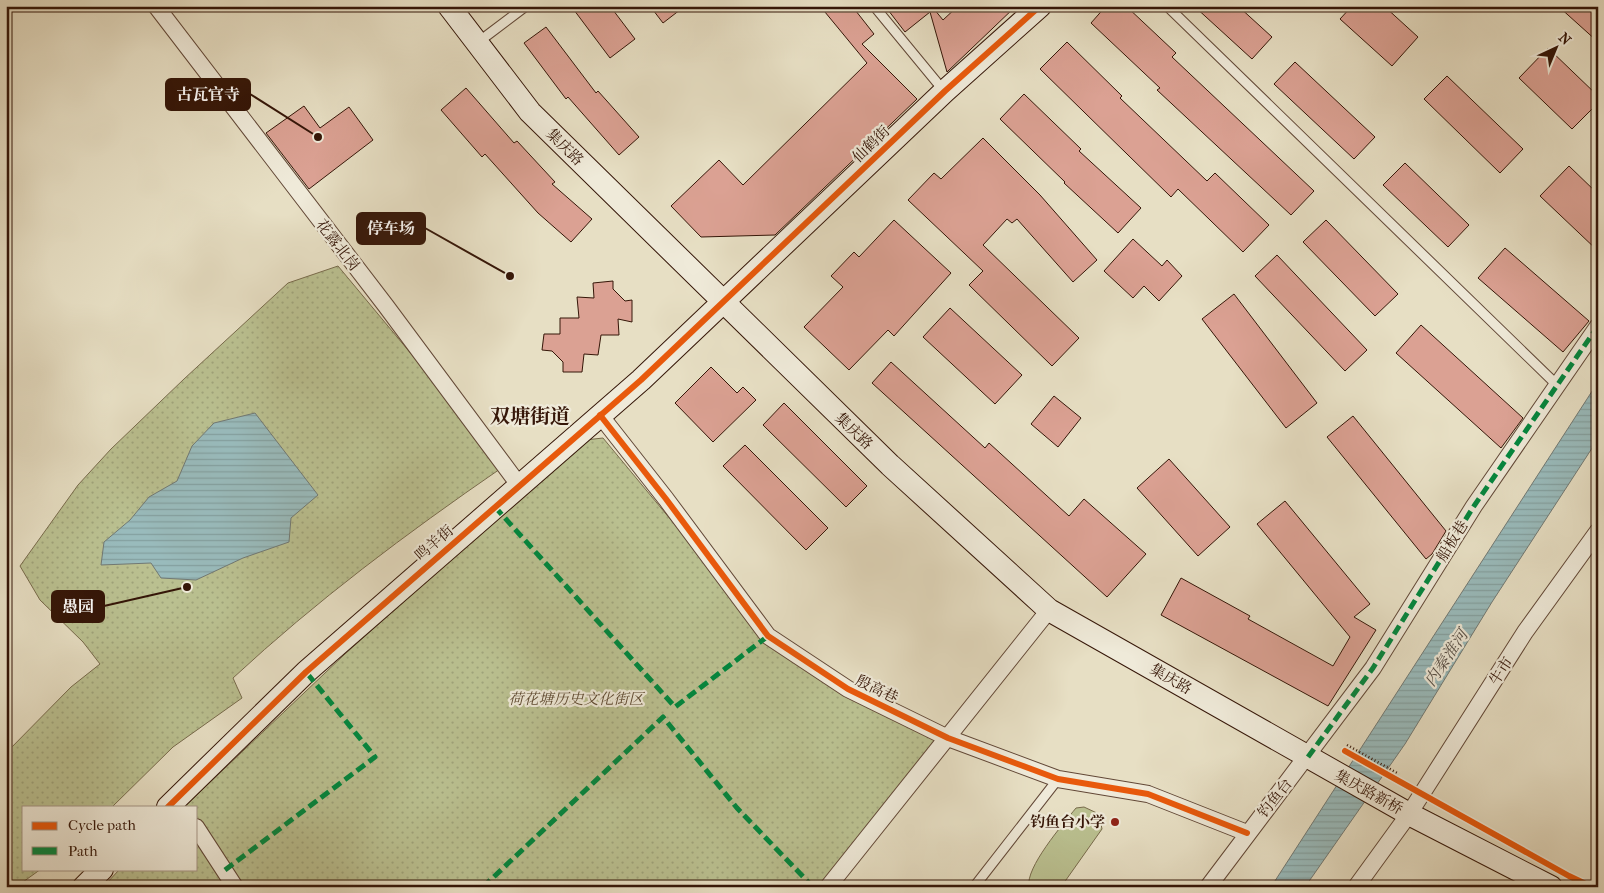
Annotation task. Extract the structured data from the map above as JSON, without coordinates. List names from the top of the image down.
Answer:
{
  "streets": {
    "main road": [
      "仙鹤街",
      "集庆路",
      "鸣羊街",
      "集庆路新桥"
    ],
    "street": [
      "花露北岗",
      "船板巷",
      "牛市",
      "殷高巷",
      "钓鱼台"
    ]
  },
  "crossings": [
    ["仙鹤街", "集庆路"],
    ["仙鹤街", "鸣羊街"],
    ["集庆路", "船板巷"],
    ["集庆路", "鸣羊街"],
    ["集庆路", "集庆路新桥"],
    ["集庆路", "钓鱼台"],
    ["花露北岗", "鸣羊街"],
    ["船板巷", "钓鱼台"],
    ["鸣羊街", "殷高巷"],
    ["牛市", "集庆路新桥"],
    ["殷高巷", "钓鱼台"]
  ],
  "districts": ["双塘街道"],
  "water": ["内秦淮河"],
  "parks": ["荷花塘历史文化街区"],
  "places": [
    "古瓦官寺",
    "停车场",
    "愚园",
    "钓鱼台小学"
  ],
  "legend": ["Cycle path", "Path"],
  "north": "top right"
}
